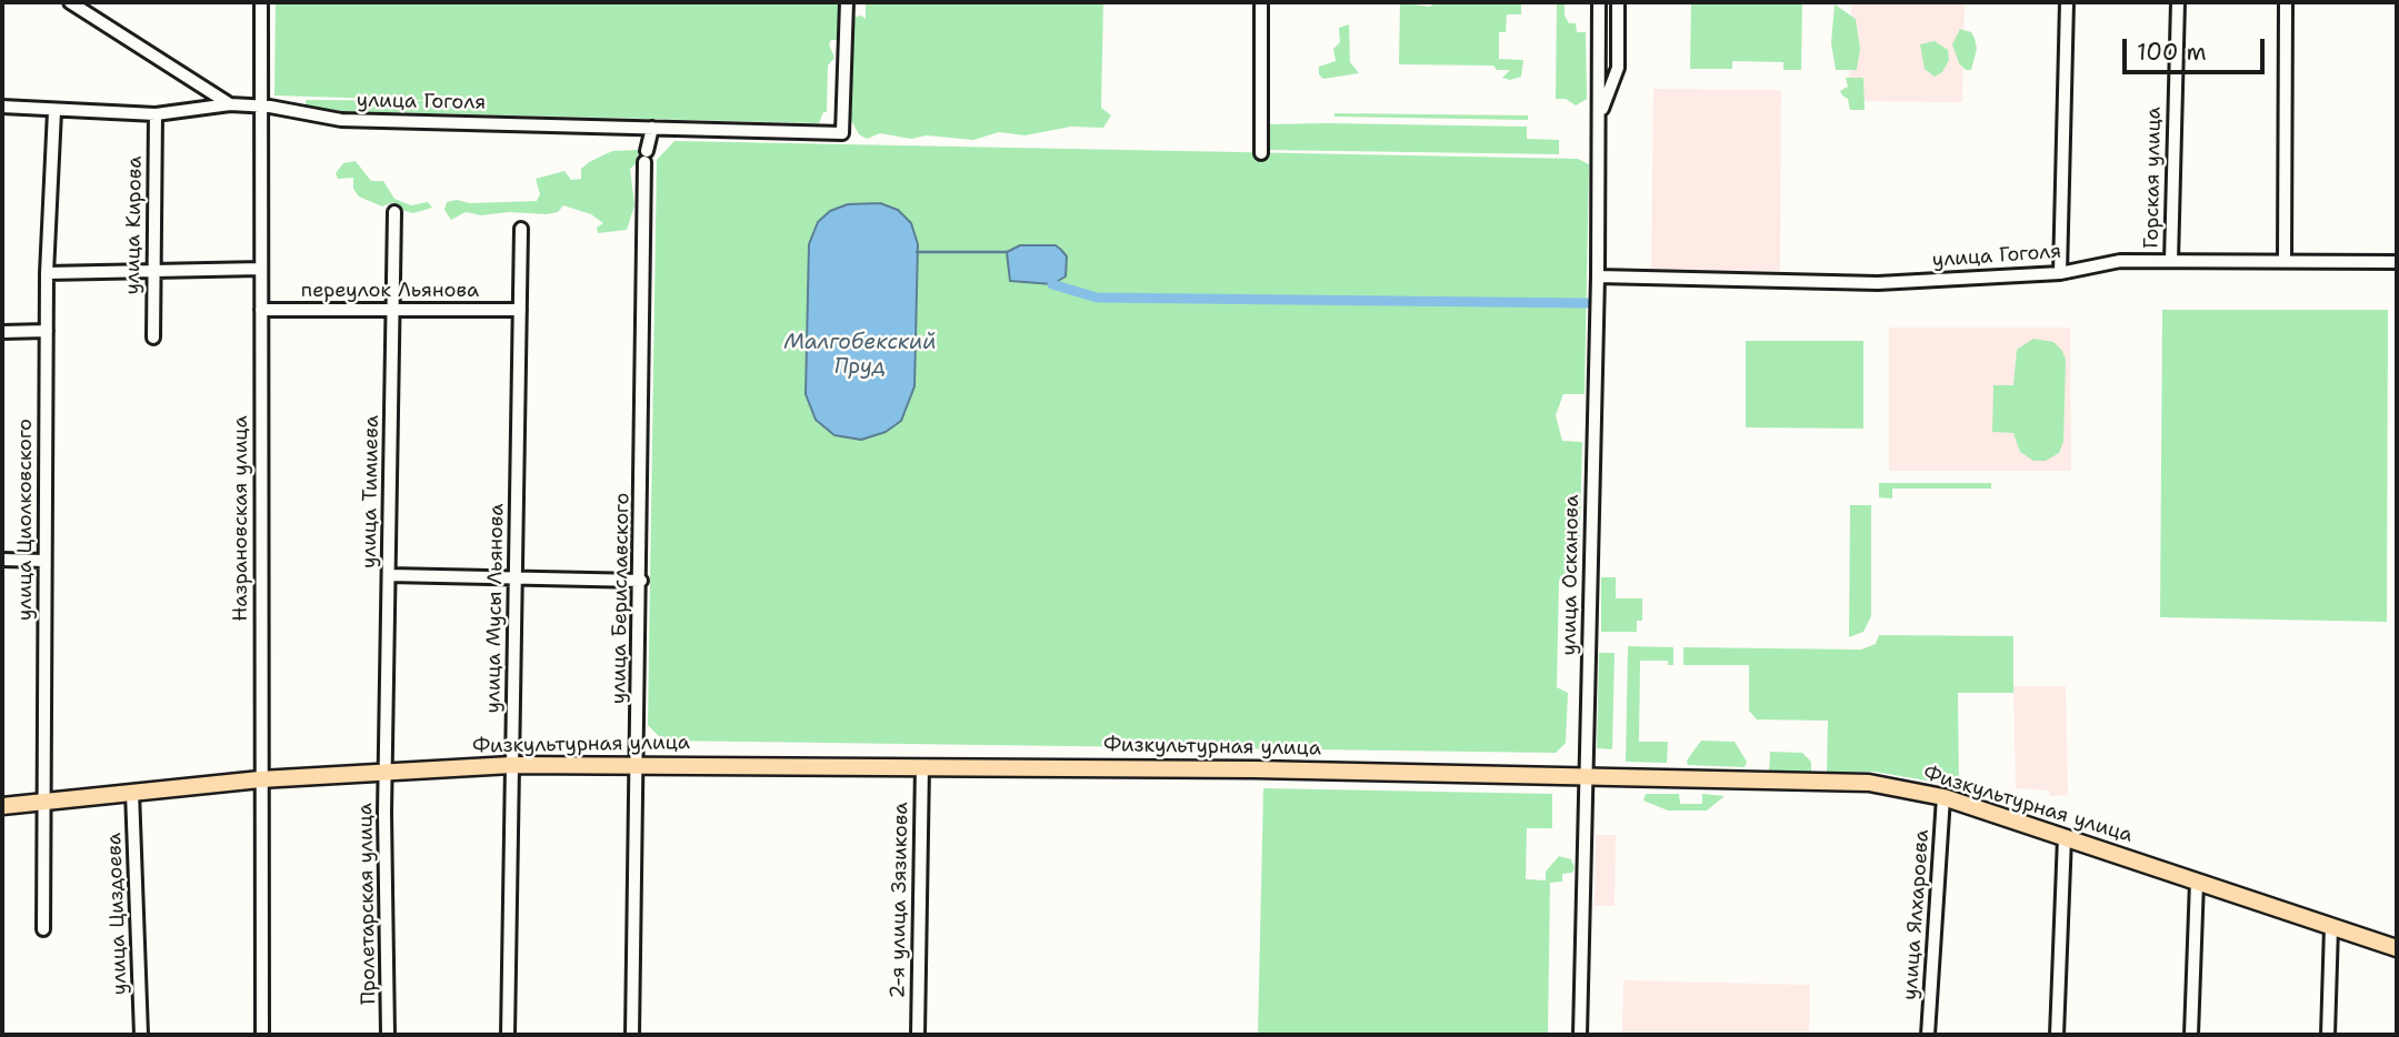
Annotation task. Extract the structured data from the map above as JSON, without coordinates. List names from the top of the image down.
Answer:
{
  "streets": {
    "main road": ["Физкультурная улица"],
    "street": [
      "улица Гоголя",
      "Горская улица",
      "улица Кирова",
      "переулок Льянова",
      "улица Тимиева",
      "Назрановская улица",
      "улица Циолковского",
      "улица Осканова",
      "улица Бериславского",
      "улица Мусы Льянова",
      "2-я улица Зязикова",
      "Пролетарская улица",
      "улица Циздоева",
      "улица Ялхароева"
    ]
  },
  "crossings": [
    ["улица Гоголя", "Горская улица"],
    ["улица Гоголя", "улица Кирова"],
    ["улица Гоголя", "Назрановская улица"],
    ["улица Гоголя", "улица Циолковского"],
    ["улица Гоголя", "улица Осканова"],
    ["улица Гоголя", "улица Бериславского"],
    ["переулок Льянова", "улица Тимиева"],
    ["переулок Льянова", "Назрановская улица"],
    ["переулок Льянова", "улица Мусы Льянова"],
    ["улица Тимиева", "Физкультурная улица"],
    ["улица Тимиева", "Пролетарская улица"],
    ["Назрановская улица", "Физкультурная улица"],
    ["улица Циолковского", "Физкультурная улица"],
    ["улица Осканова", "Физкультурная улица"],
    ["улица Бериславского", "Физкультурная улица"],
    ["улица Мусы Льянова", "Физкультурная улица"],
    ["Физкультурная улица", "2-я улица Зязикова"],
    ["Физкультурная улица", "Пролетарская улица"],
    ["Физкультурная улица", "улица Циздоева"],
    ["Физкультурная улица", "улица Ялхароева"]
  ],
  "water": ["Малгобекский Пруд"],
  "scale_bar": "100 m"
}
